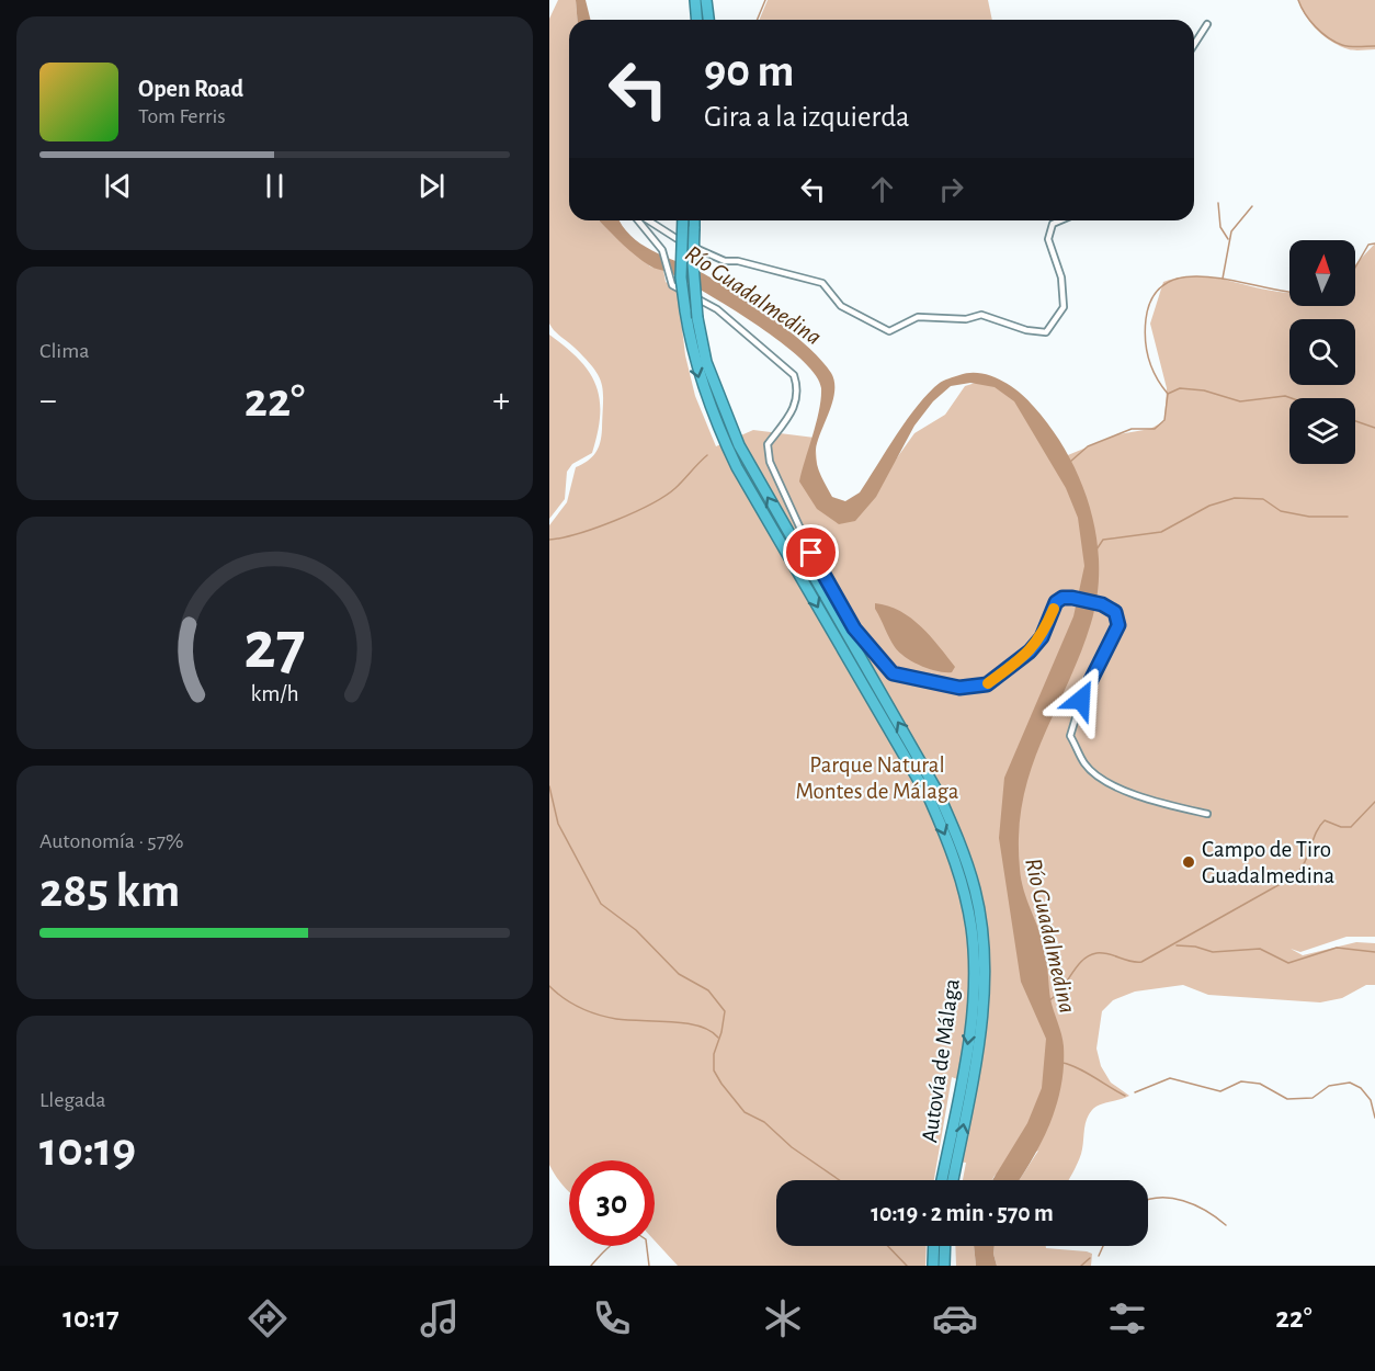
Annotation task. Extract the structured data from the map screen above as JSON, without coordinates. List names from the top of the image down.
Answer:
{
  "streets": {
    "highway": ["Autovía de Málaga"]
  },
  "water": ["Río Guadalmedina"],
  "parks": ["Parque Natural Montes de Málaga"],
  "places": ["Campo de Tiro Guadalmedina"],
  "north": "top",
  "page": {
    "turn": ["90 m", "Gira a la izquierda"],
    "song": ["Open Road", "Tom Ferris"],
    "tile": [
      "Clima",
      ["Autonomía · 57%", "285 km"],
      ["Llegada", "10:19"]
    ],
    "heat": ["−", "22°", "+"],
    "limit": "30",
    "trip": "10:19 · 2 min · 570 m",
    "tabs": ["10:17", "22°"],
    "gauge": ["27", "km/h"]
  }
}
